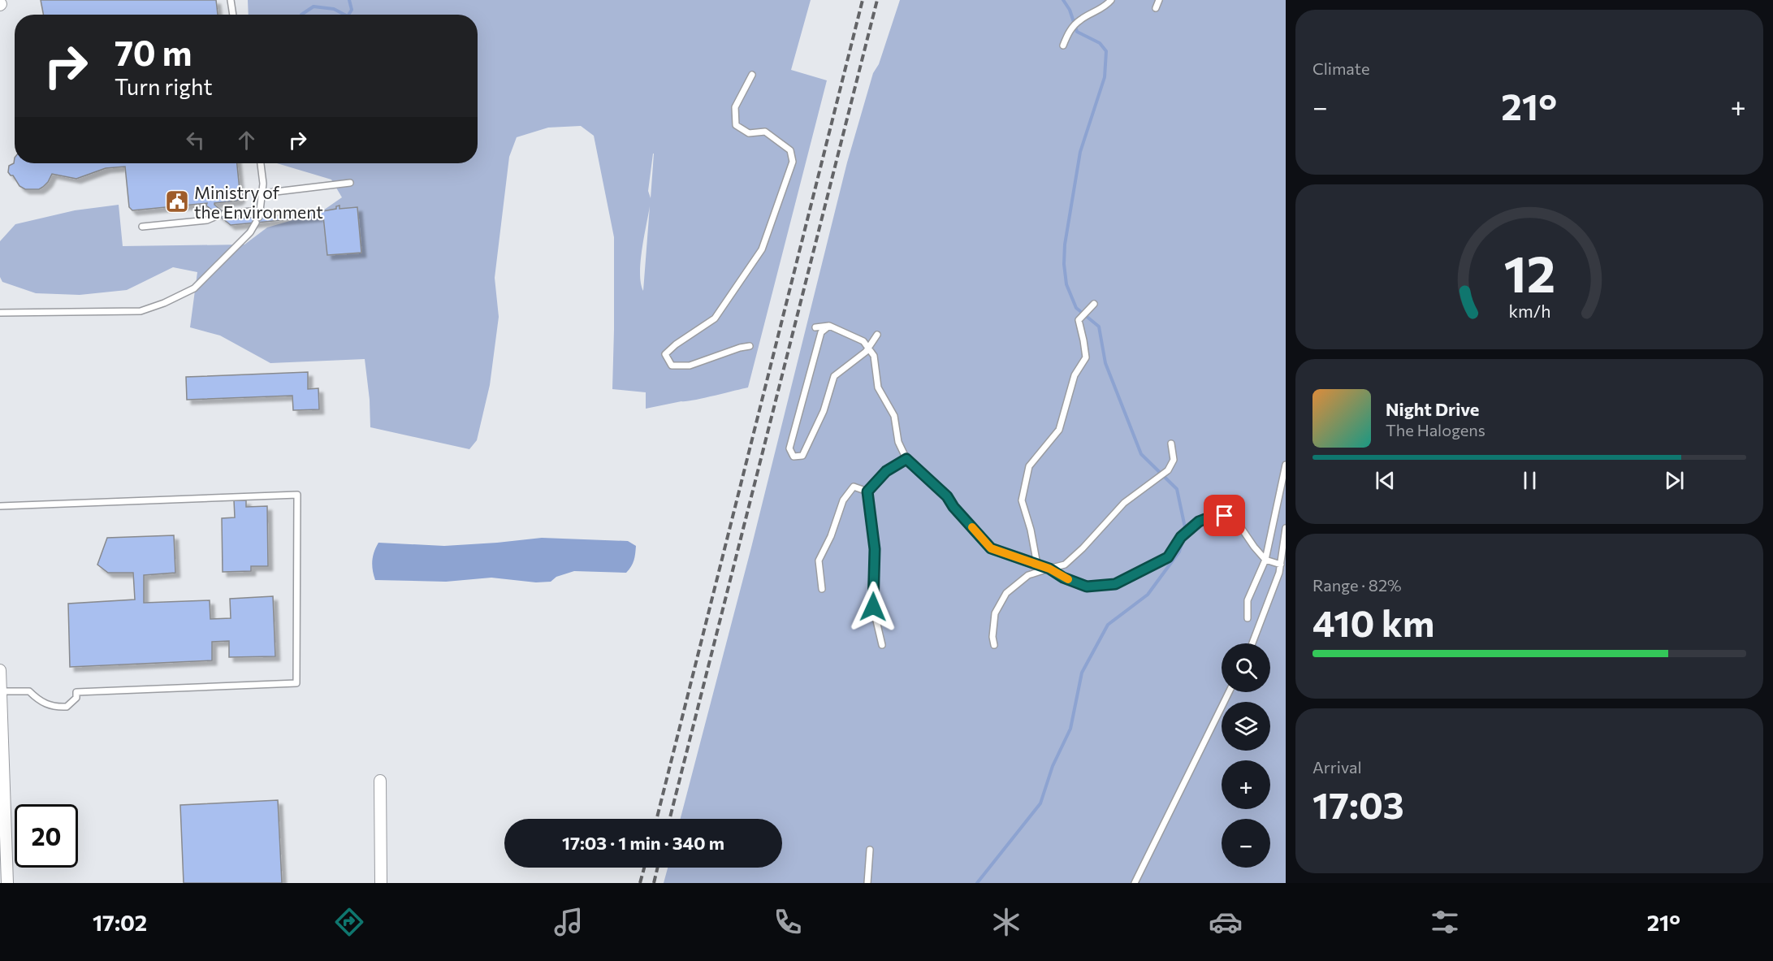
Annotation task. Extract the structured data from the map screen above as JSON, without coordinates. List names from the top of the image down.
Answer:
{
  "places": {
    "public building": ["Ministry of the Environment"]
  },
  "page": {
    "tile": [
      "Climate",
      ["Range · 82%", "410 km"],
      ["Arrival", "17:03"]
    ],
    "turn": ["70 m", "Turn right"],
    "heat": ["−", "21°", "+"],
    "song": ["Night Drive", "The Halogens"],
    "map_buttons": ["+", "−"],
    "limit": "20",
    "trip": "17:03 · 1 min · 340 m",
    "tabs": ["17:02", "21°"],
    "gauge": ["12", "km/h"]
  }
}
